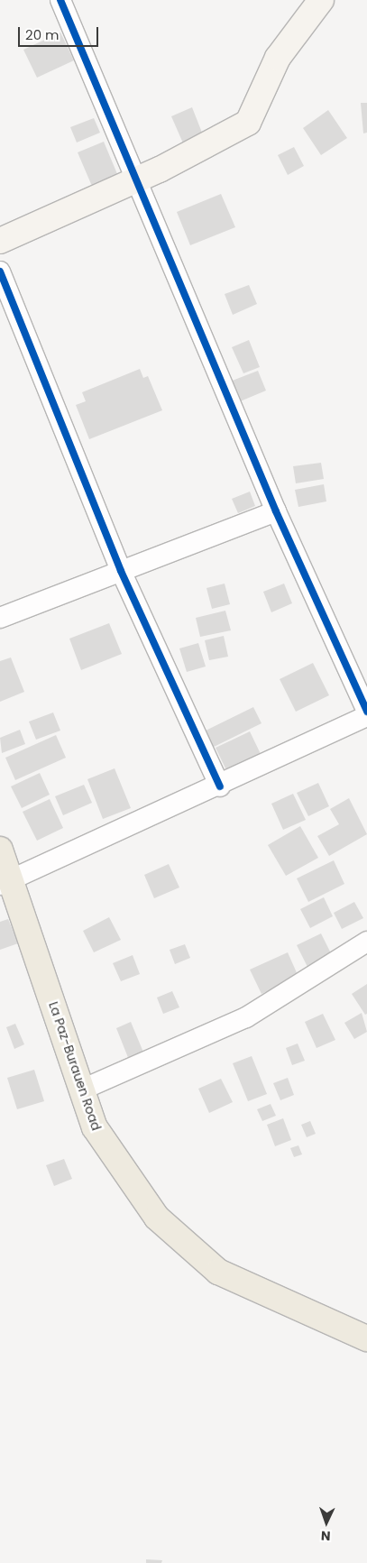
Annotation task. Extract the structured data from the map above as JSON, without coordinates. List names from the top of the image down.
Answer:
{
  "streets": {
    "main road": ["La Paz-Burauen Road"]
  },
  "scale_bar": "20 m",
  "north": "bottom"
}
